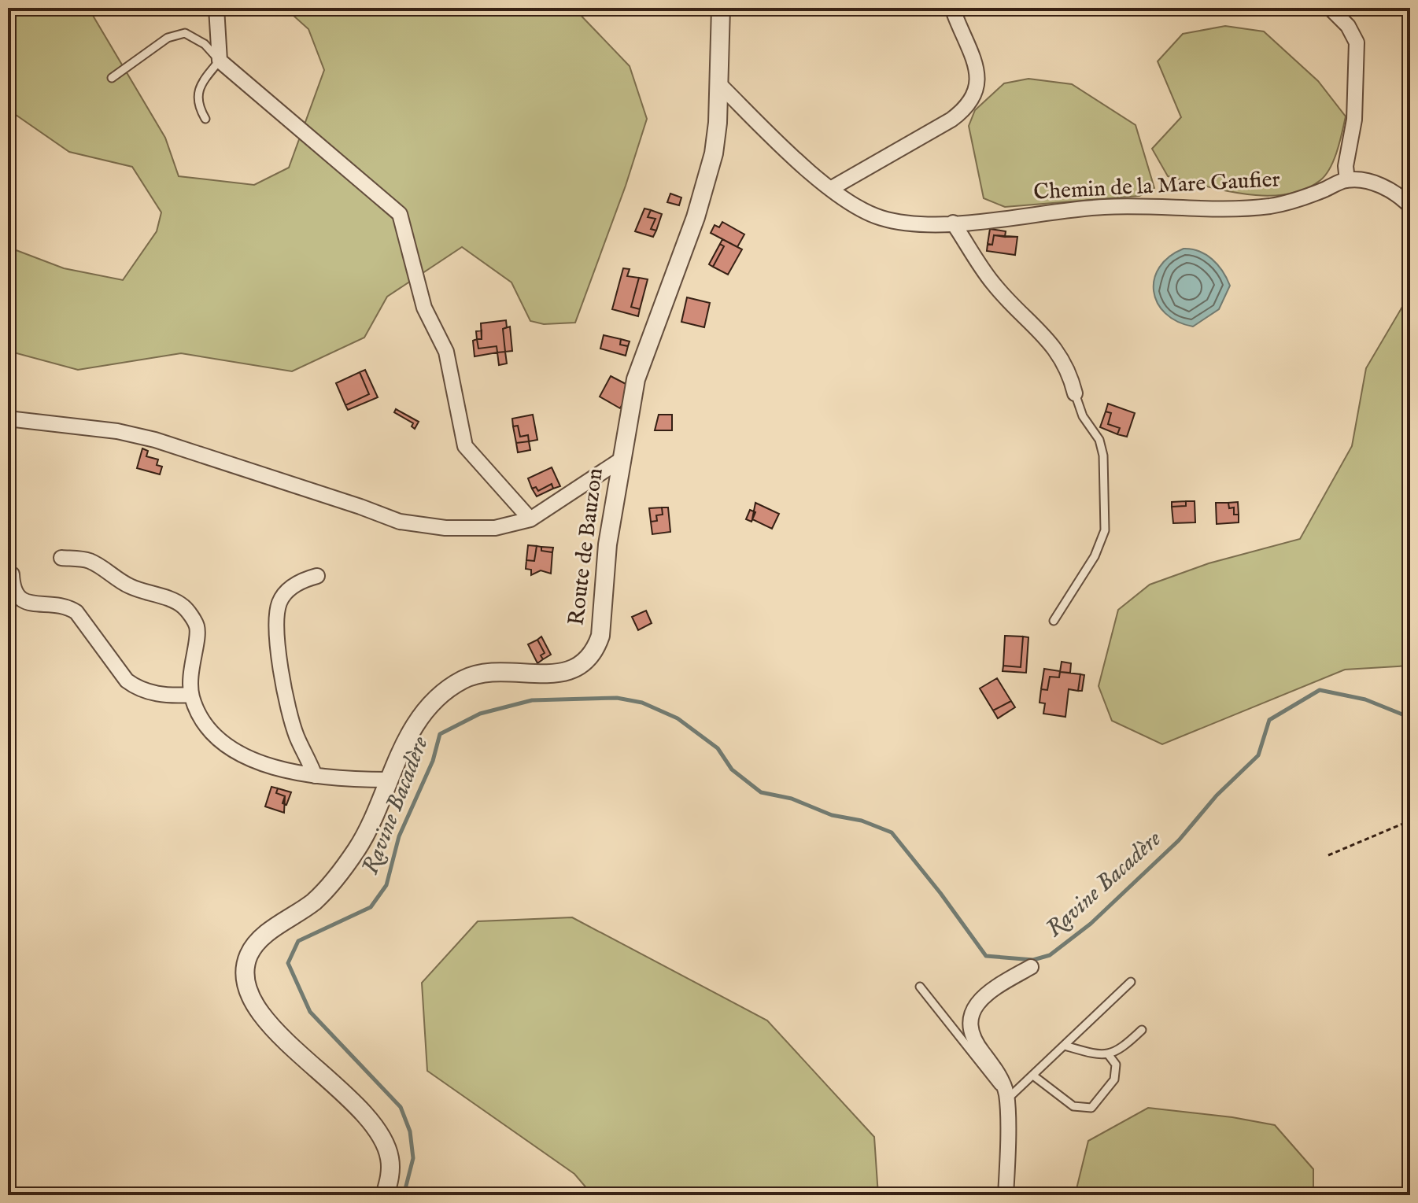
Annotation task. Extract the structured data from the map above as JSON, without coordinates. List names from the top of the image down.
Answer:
{
  "streets": {
    "street": ["Chemin de la Mare Gaufier", "Route de Bauzon"]
  },
  "crossings": [
    ["Chemin de la Mare Gaufier", "Route de Bauzon"]
  ],
  "water": ["Ravine Bacadère"]
}
